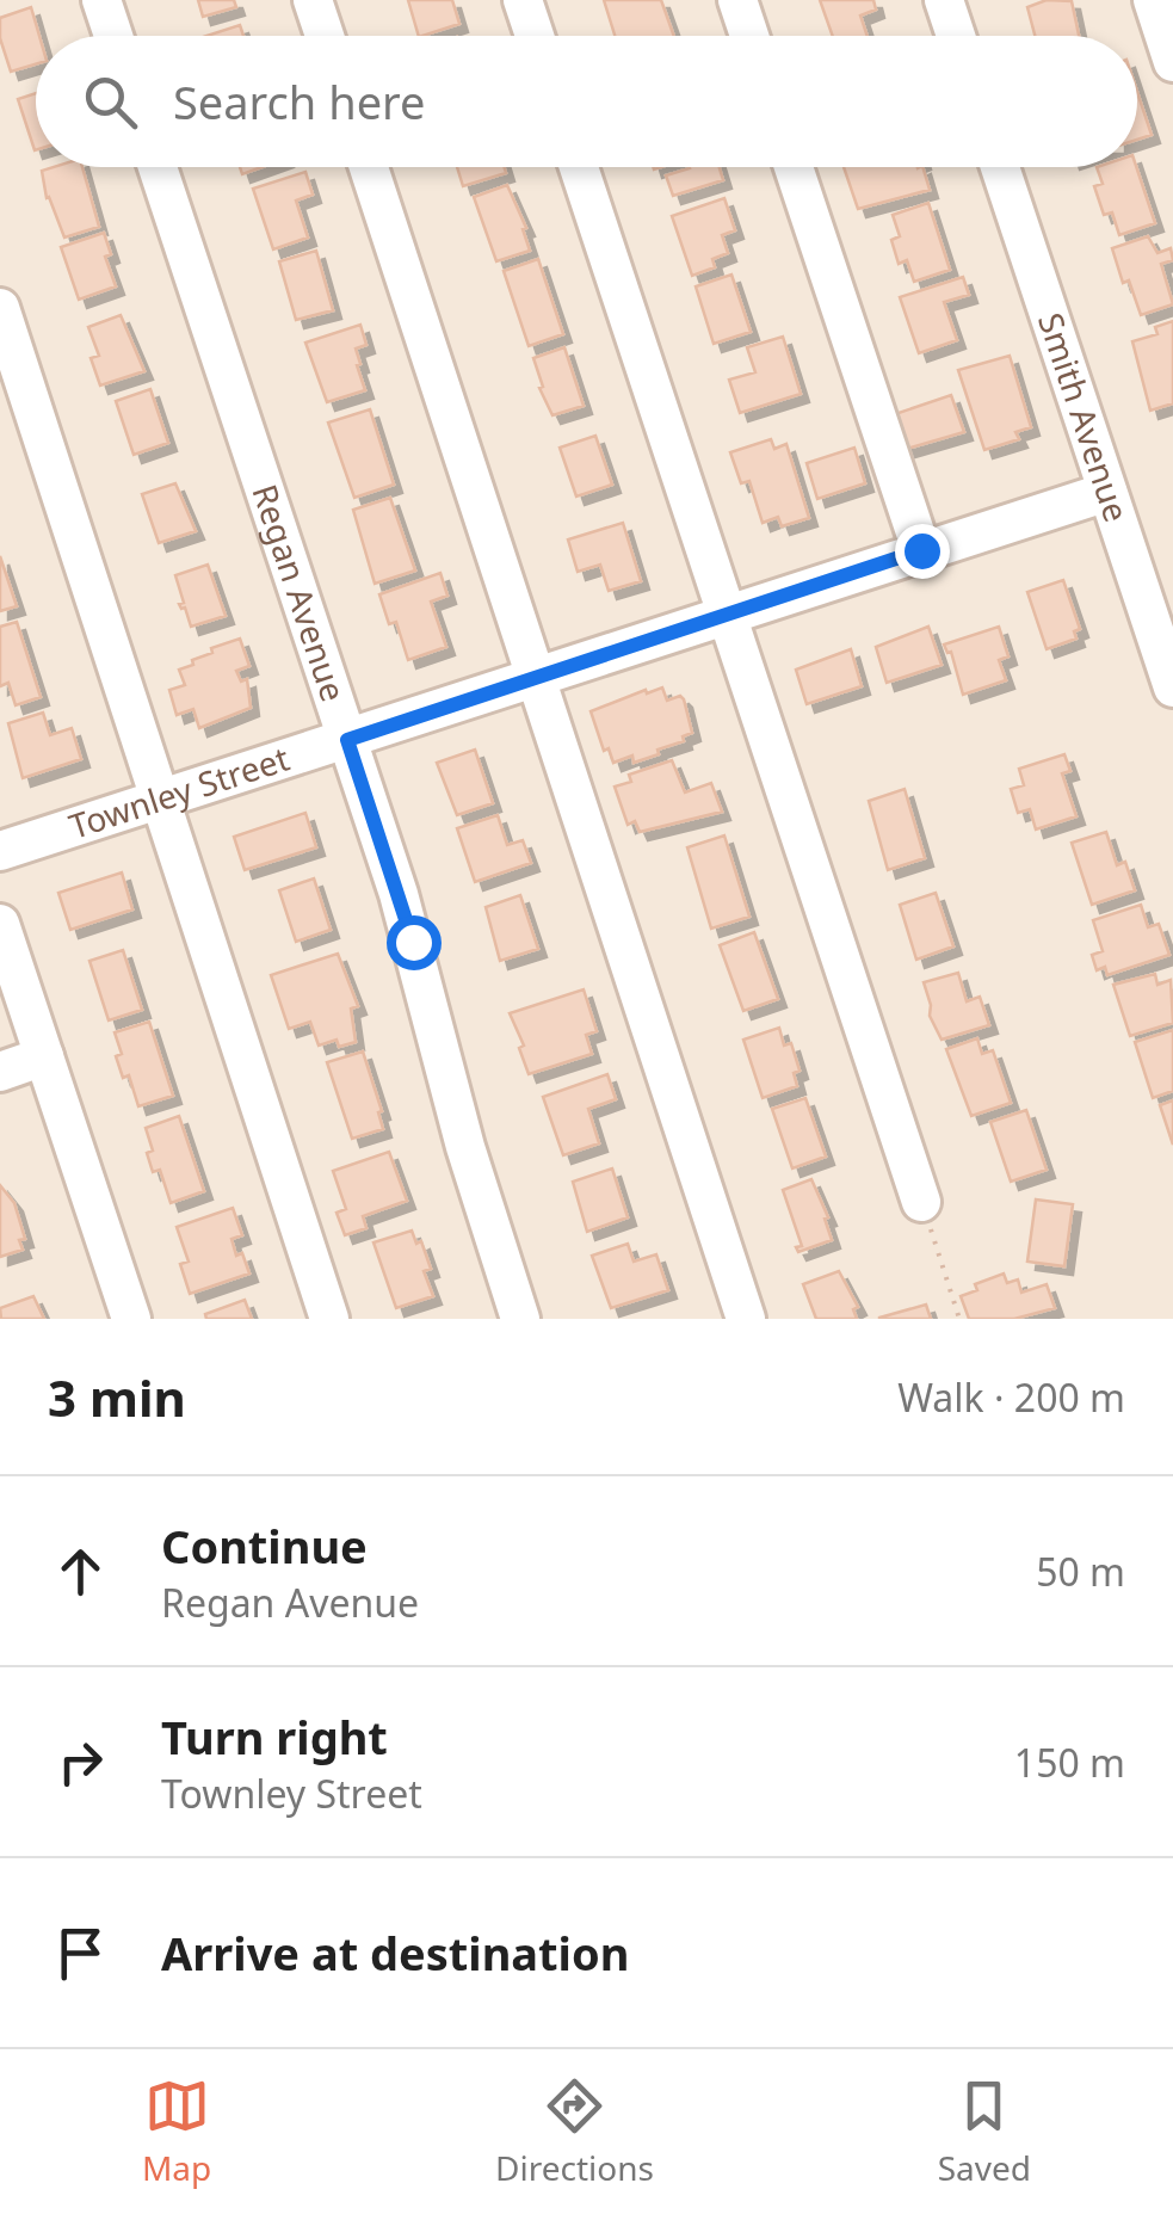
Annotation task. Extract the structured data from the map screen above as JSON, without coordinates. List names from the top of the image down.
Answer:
{
  "streets": {
    "street": ["Smith Avenue", "Regan Avenue", "Townley Street"]
  },
  "crossings": [
    ["Smith Avenue", "Townley Street"],
    ["Regan Avenue", "Townley Street"]
  ],
  "page": {
    "search": "Search here",
    "heading": ["3 min", "Walk · 200 m"],
    "list": [
      ["Continue", "Regan Avenue", "50 m"],
      ["Turn right", "Townley Street", "150 m"],
      "Arrive at destination"
    ],
    "nav": ["Map", "Directions", "Saved"]
  }
}
